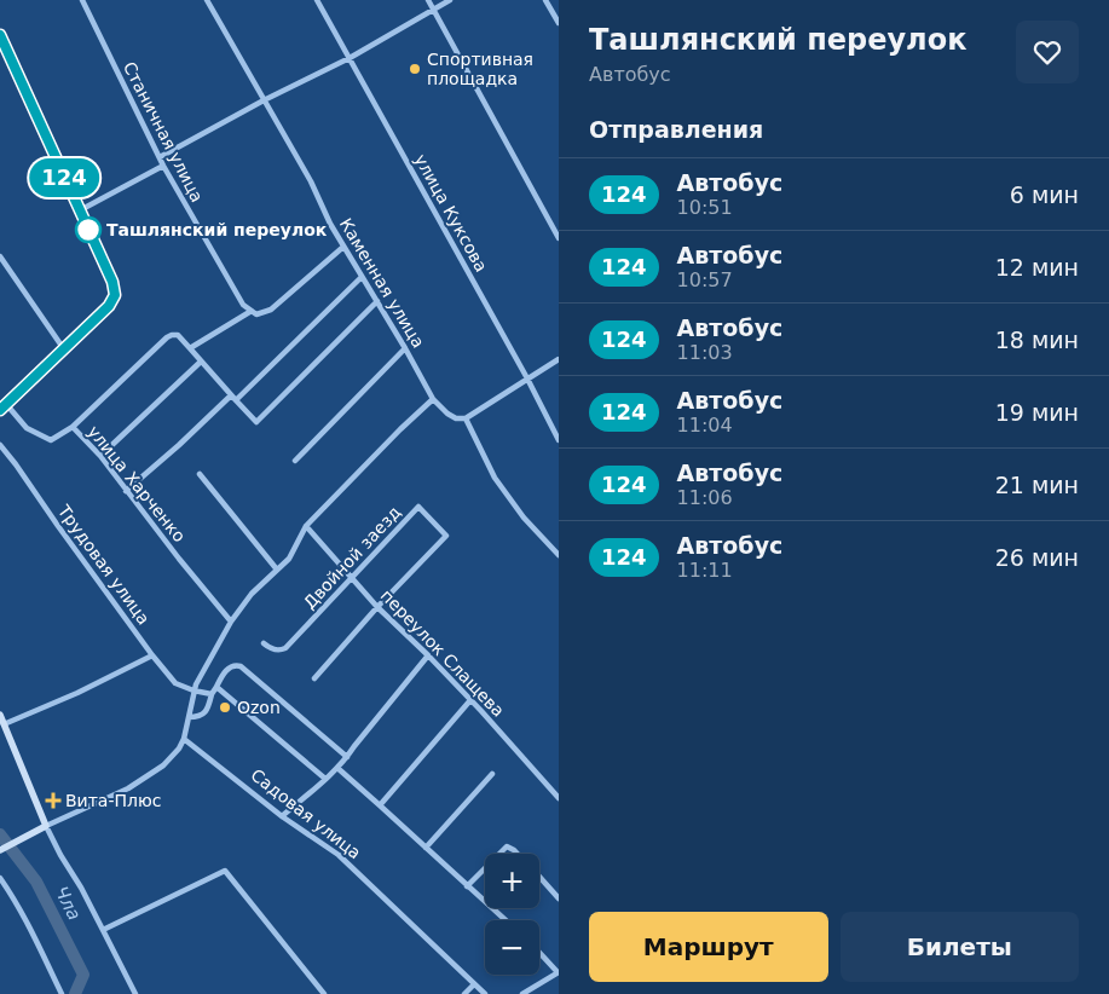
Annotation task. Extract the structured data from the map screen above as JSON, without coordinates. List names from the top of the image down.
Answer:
{
  "streets": {
    "street": [
      "Станичная улица",
      "улица Куксова",
      "Каменная улица",
      "улица Харченко",
      "Двойной заезд",
      "Трудовая улица",
      "переулок Слащева",
      "Садовая улица"
    ]
  },
  "crossings": [
    ["Двойной заезд", "переулок Слащева"]
  ],
  "water": ["Чла"],
  "places": {
    "other": ["Спортивная площадка", "Ташлянский переулок", "Ozon"],
    "health": ["Вита-Плюс"]
  },
  "lines": ["bus line 124"],
  "page": {
    "on_map": "124",
    "heading": [
      ["Ташлянский переулок", "Автобус"],
      "Отправления"
    ],
    "list": [
      {
        "mark": "124",
        "name": "Автобус",
        "note": "10:51",
        "value": "6 мин"
      },
      {
        "mark": "124",
        "name": "Автобус",
        "note": "10:57",
        "value": "12 мин"
      },
      {
        "mark": "124",
        "name": "Автобус",
        "note": "11:03",
        "value": "18 мин"
      },
      {
        "mark": "124",
        "name": "Автобус",
        "note": "11:04",
        "value": "19 мин"
      },
      {
        "mark": "124",
        "name": "Автобус",
        "note": "11:06",
        "value": "21 мин"
      },
      {
        "mark": "124",
        "name": "Автобус",
        "note": "11:11",
        "value": "26 мин"
      }
    ],
    "map_buttons": ["+", "−"],
    "buttons": ["Маршрут", "Билеты"]
  }
}
